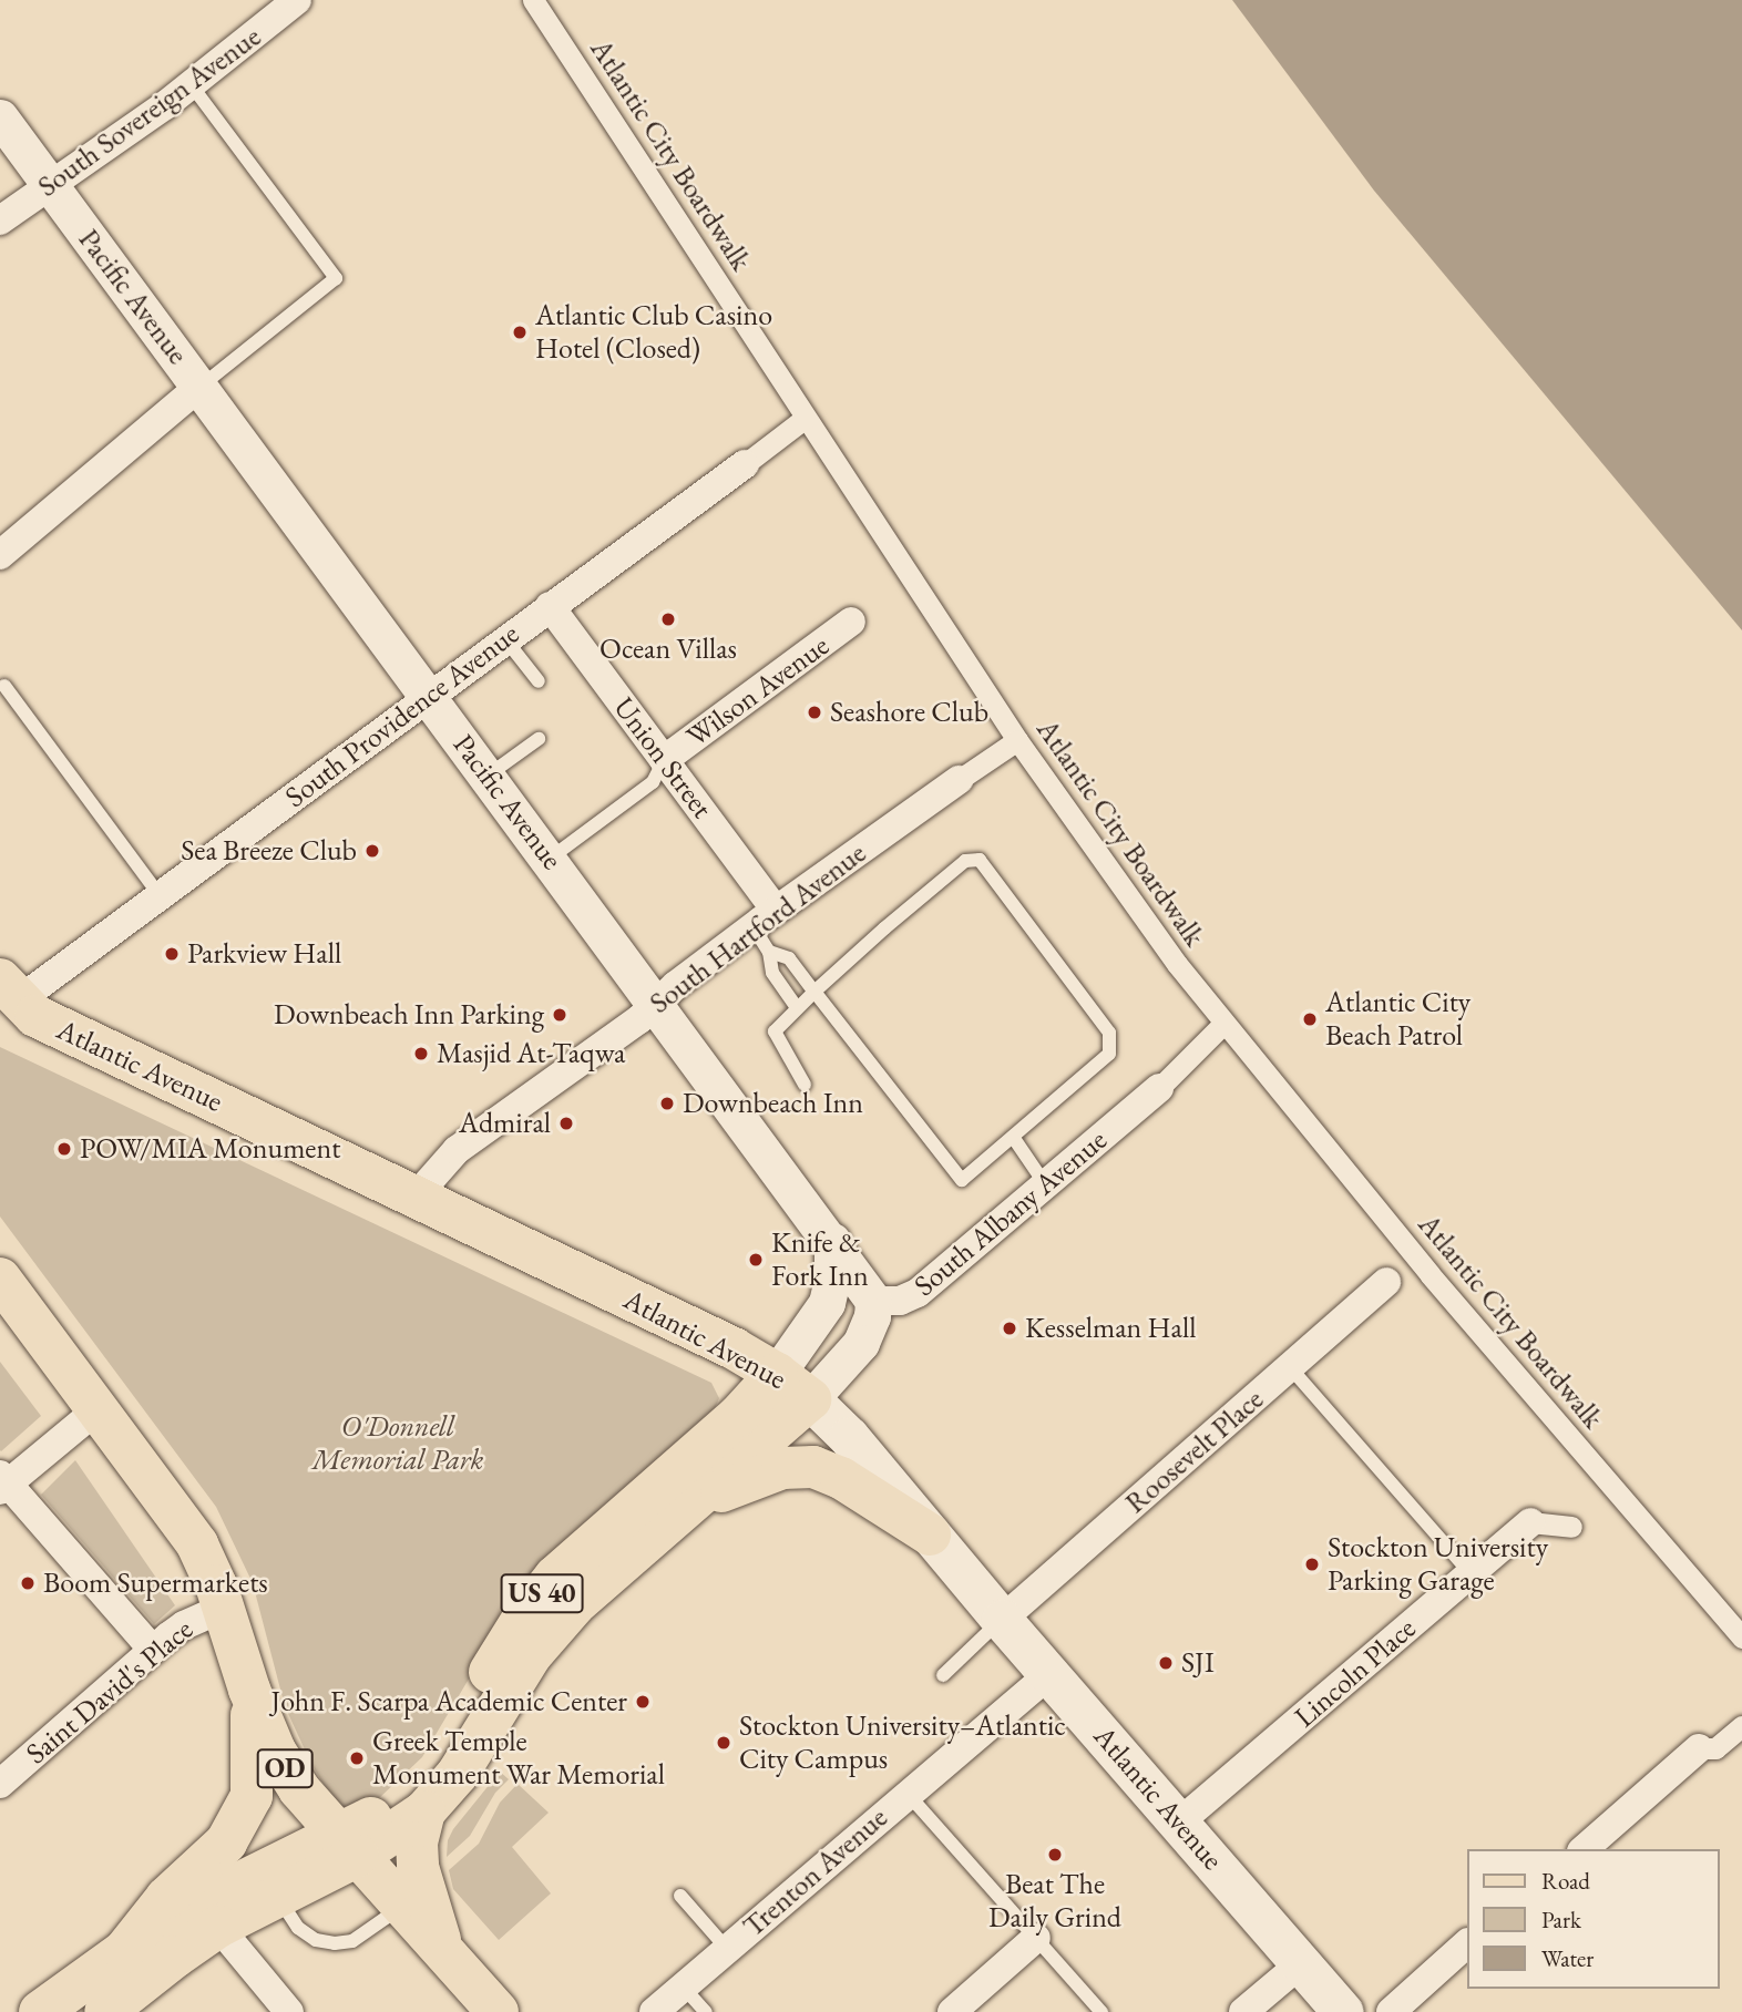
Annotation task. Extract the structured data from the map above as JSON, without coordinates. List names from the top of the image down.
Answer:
{
  "streets": {
    "main road": [
      "Atlantic Avenue",
      "South Albany Avenue",
      "US 40",
      "OD"
    ],
    "street": [
      "South Sovereign Avenue",
      "Atlantic City Boardwalk",
      "Pacific Avenue",
      "Wilson Avenue",
      "South Providence Avenue",
      "Union Street",
      "South Hartford Avenue",
      "Roosevelt Place",
      "Lincoln Place",
      "Saint David's Place",
      "Trenton Avenue"
    ]
  },
  "crossings": [
    ["South Sovereign Avenue", "Pacific Avenue"],
    ["Atlantic City Boardwalk", "South Providence Avenue"],
    ["Atlantic City Boardwalk", "South Albany Avenue"],
    ["Pacific Avenue", "South Providence Avenue"],
    ["Pacific Avenue", "South Hartford Avenue"],
    ["Pacific Avenue", "South Albany Avenue"],
    ["Wilson Avenue", "Union Street"],
    ["South Providence Avenue", "Union Street"],
    ["South Providence Avenue", "Atlantic Avenue"],
    ["Union Street", "South Hartford Avenue"],
    ["South Hartford Avenue", "Atlantic Avenue"],
    ["Atlantic Avenue", "South Albany Avenue"],
    ["Atlantic Avenue", "Roosevelt Place"],
    ["Atlantic Avenue", "US 40"],
    ["Atlantic Avenue", "Lincoln Place"],
    ["Atlantic Avenue", "Trenton Avenue"],
    ["South Albany Avenue", "US 40"],
    ["South Albany Avenue", "OD"],
    ["US 40", "OD"],
    ["Saint David's Place", "OD"]
  ],
  "parks": ["O'Donnell Memorial Park"],
  "places": [
    "Atlantic Club Casino Hotel (Closed)",
    "Ocean Villas",
    "Seashore Club",
    "Sea Breeze Club",
    "Parkview Hall",
    "Downbeach Inn Parking",
    "Atlantic City Beach Patrol",
    "Masjid At-Taqwa",
    "Downbeach Inn",
    "Admiral",
    "POW/MIA Monument",
    "Knife & Fork Inn",
    "Kesselman Hall",
    "Stockton University Parking Garage",
    "Boom Supermarkets",
    "SJI",
    "John F. Scarpa Academic Center",
    "Stockton University–Atlantic City Campus",
    "Greek Temple Monument War Memorial",
    "Beat The Daily Grind"
  ],
  "legend": ["Road", "Park", "Water"]
}
